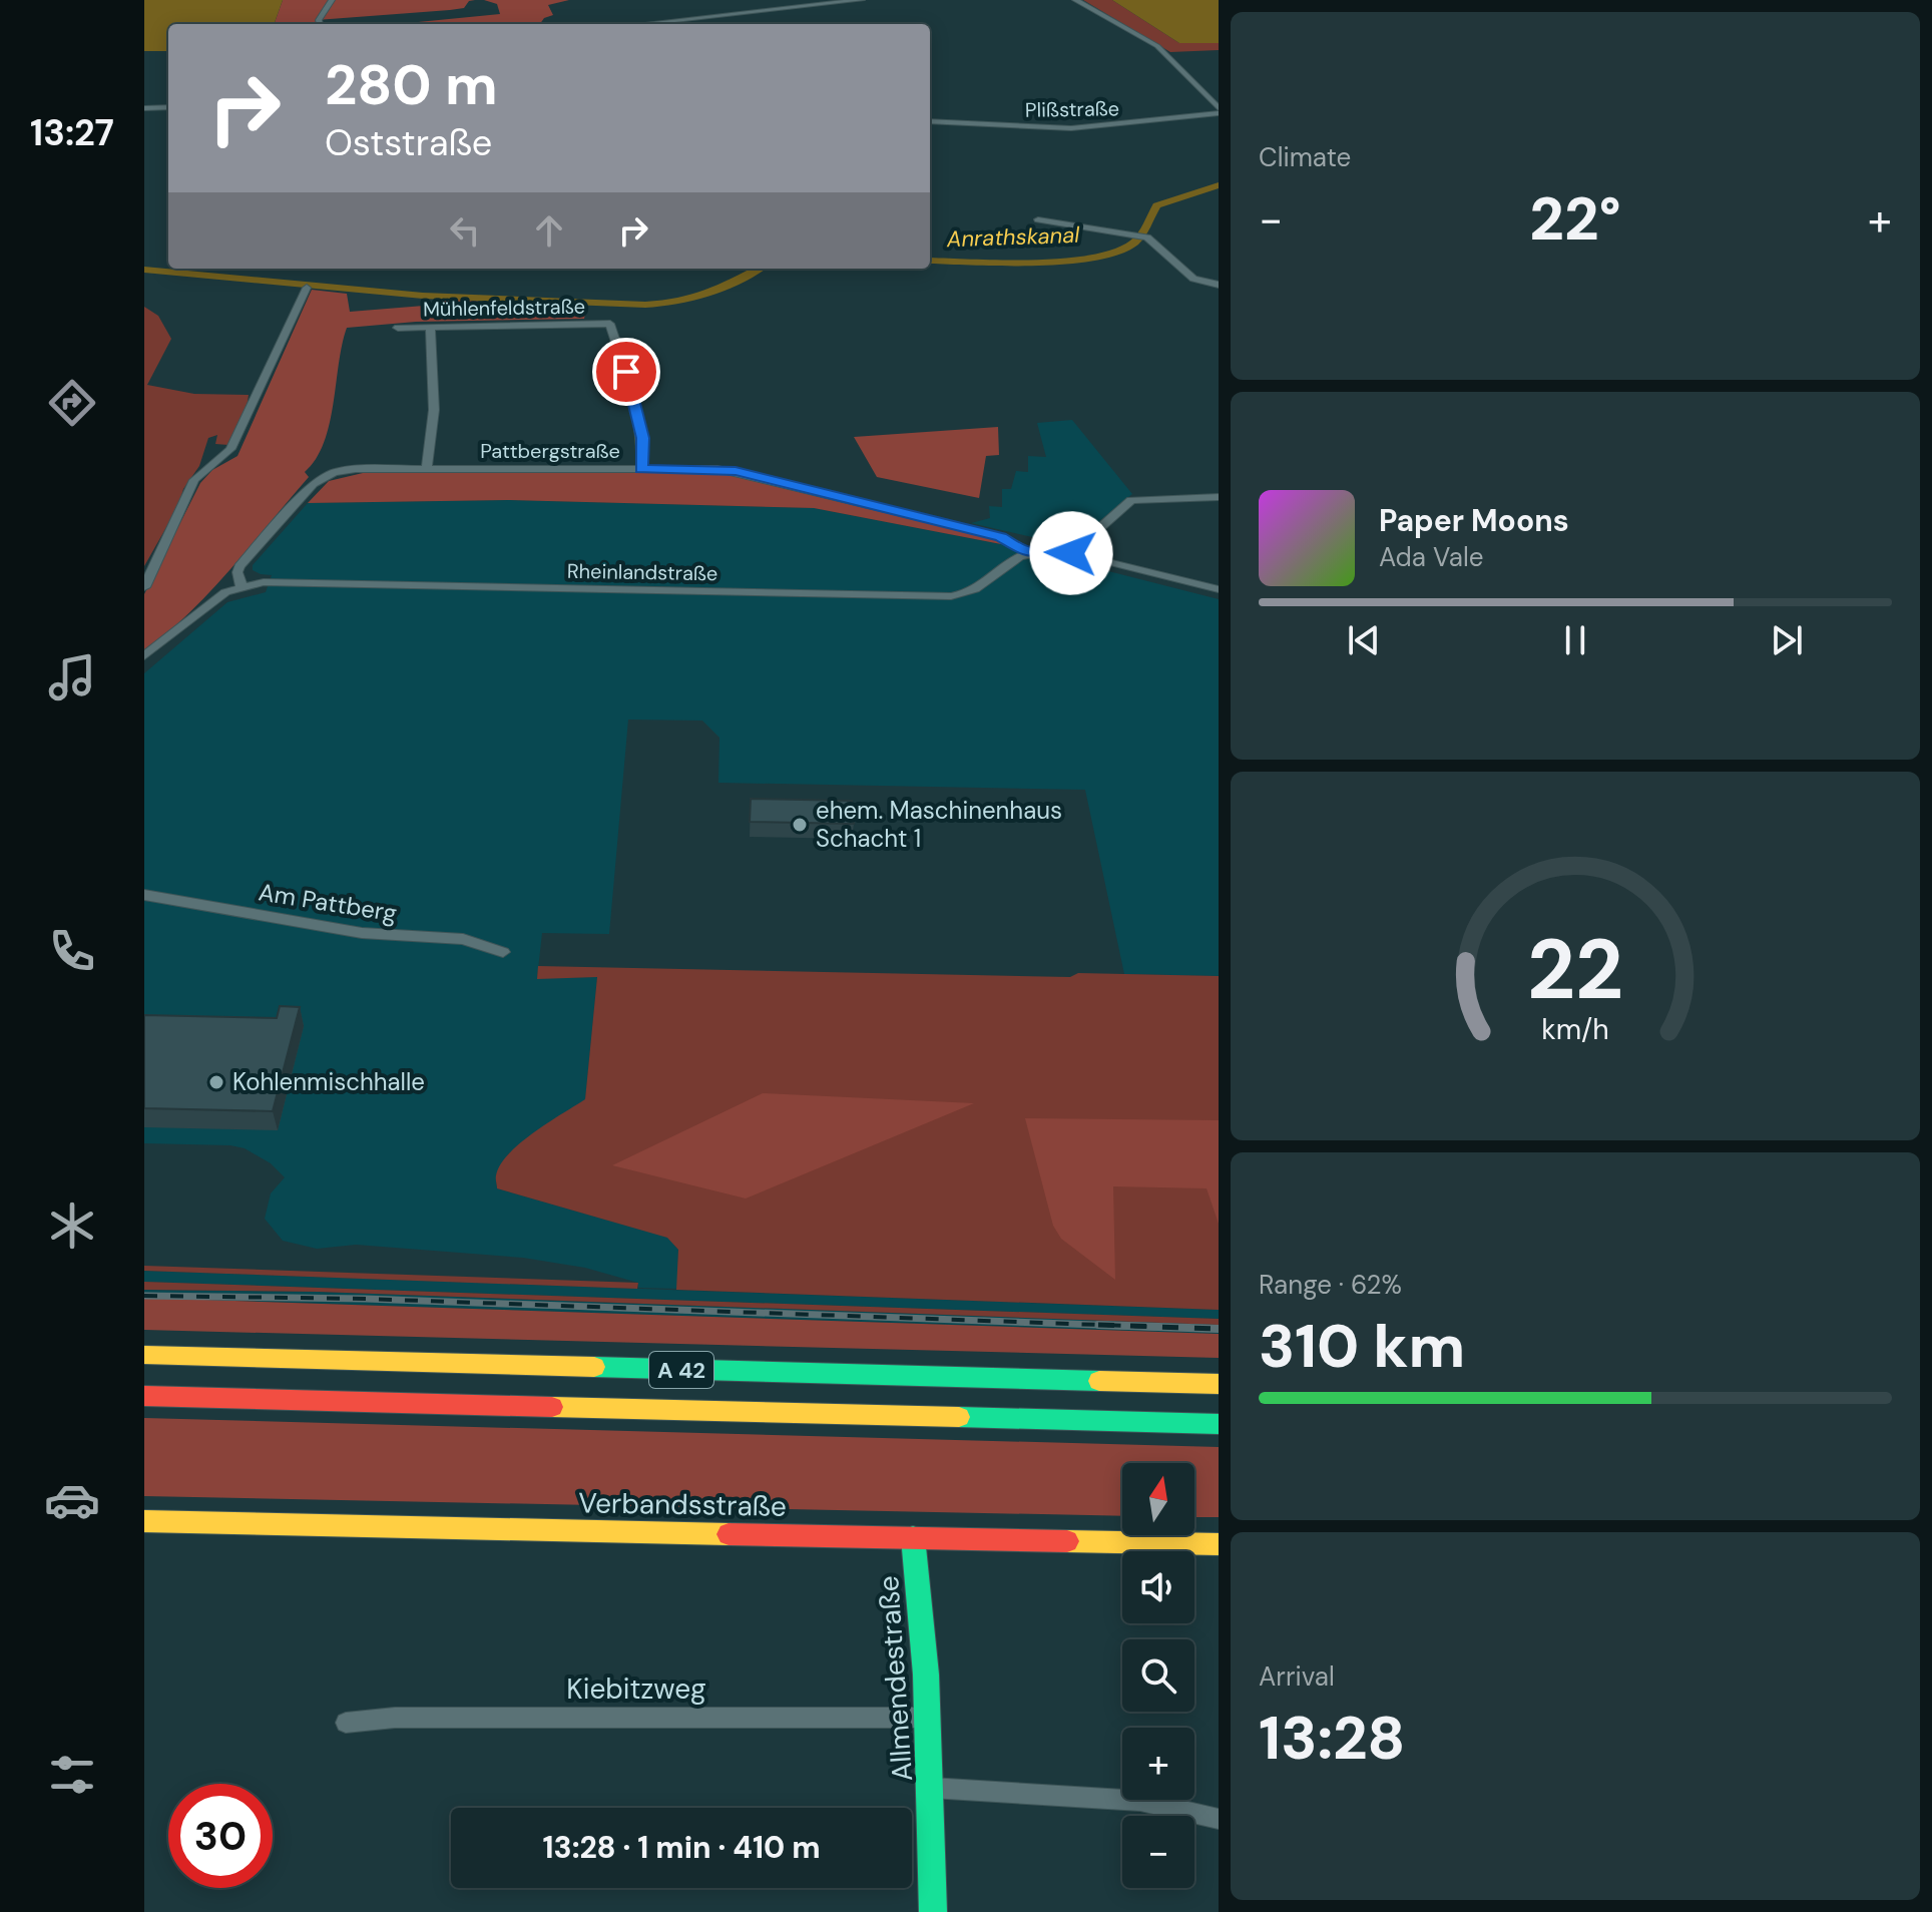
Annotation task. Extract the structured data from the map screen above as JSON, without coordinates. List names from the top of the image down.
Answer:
{
  "streets": {
    "main road": ["A 42", "Verbandsstraße", "Allmendestraße"],
    "street": [
      "Plißstraße",
      "Mühlenfeldstraße",
      "Pattbergstraße",
      "Rheinlandstraße",
      "Am Pattberg",
      "Kiebitzweg"
    ]
  },
  "crossings": [
    ["Mühlenfeldstraße", "Pattbergstraße"],
    ["Pattbergstraße", "Rheinlandstraße"],
    ["Verbandsstraße", "Allmendestraße"],
    ["Allmendestraße", "Kiebitzweg"]
  ],
  "water": ["Anrathskanal"],
  "places": ["ehem. Maschinenhaus Schacht 1", "Kohlenmischhalle"],
  "north": "top",
  "page": {
    "tabs": "13:27",
    "tile": [
      "Climate",
      ["Range · 62%", "310 km"],
      ["Arrival", "13:28"]
    ],
    "turn": ["280 m", "Oststraße"],
    "heat": ["−", "22°", "+"],
    "song": ["Paper Moons", "Ada Vale"],
    "map_buttons": ["+", "−"],
    "limit": "30",
    "trip": "13:28 · 1 min · 410 m",
    "gauge": ["22", "km/h"]
  }
}
